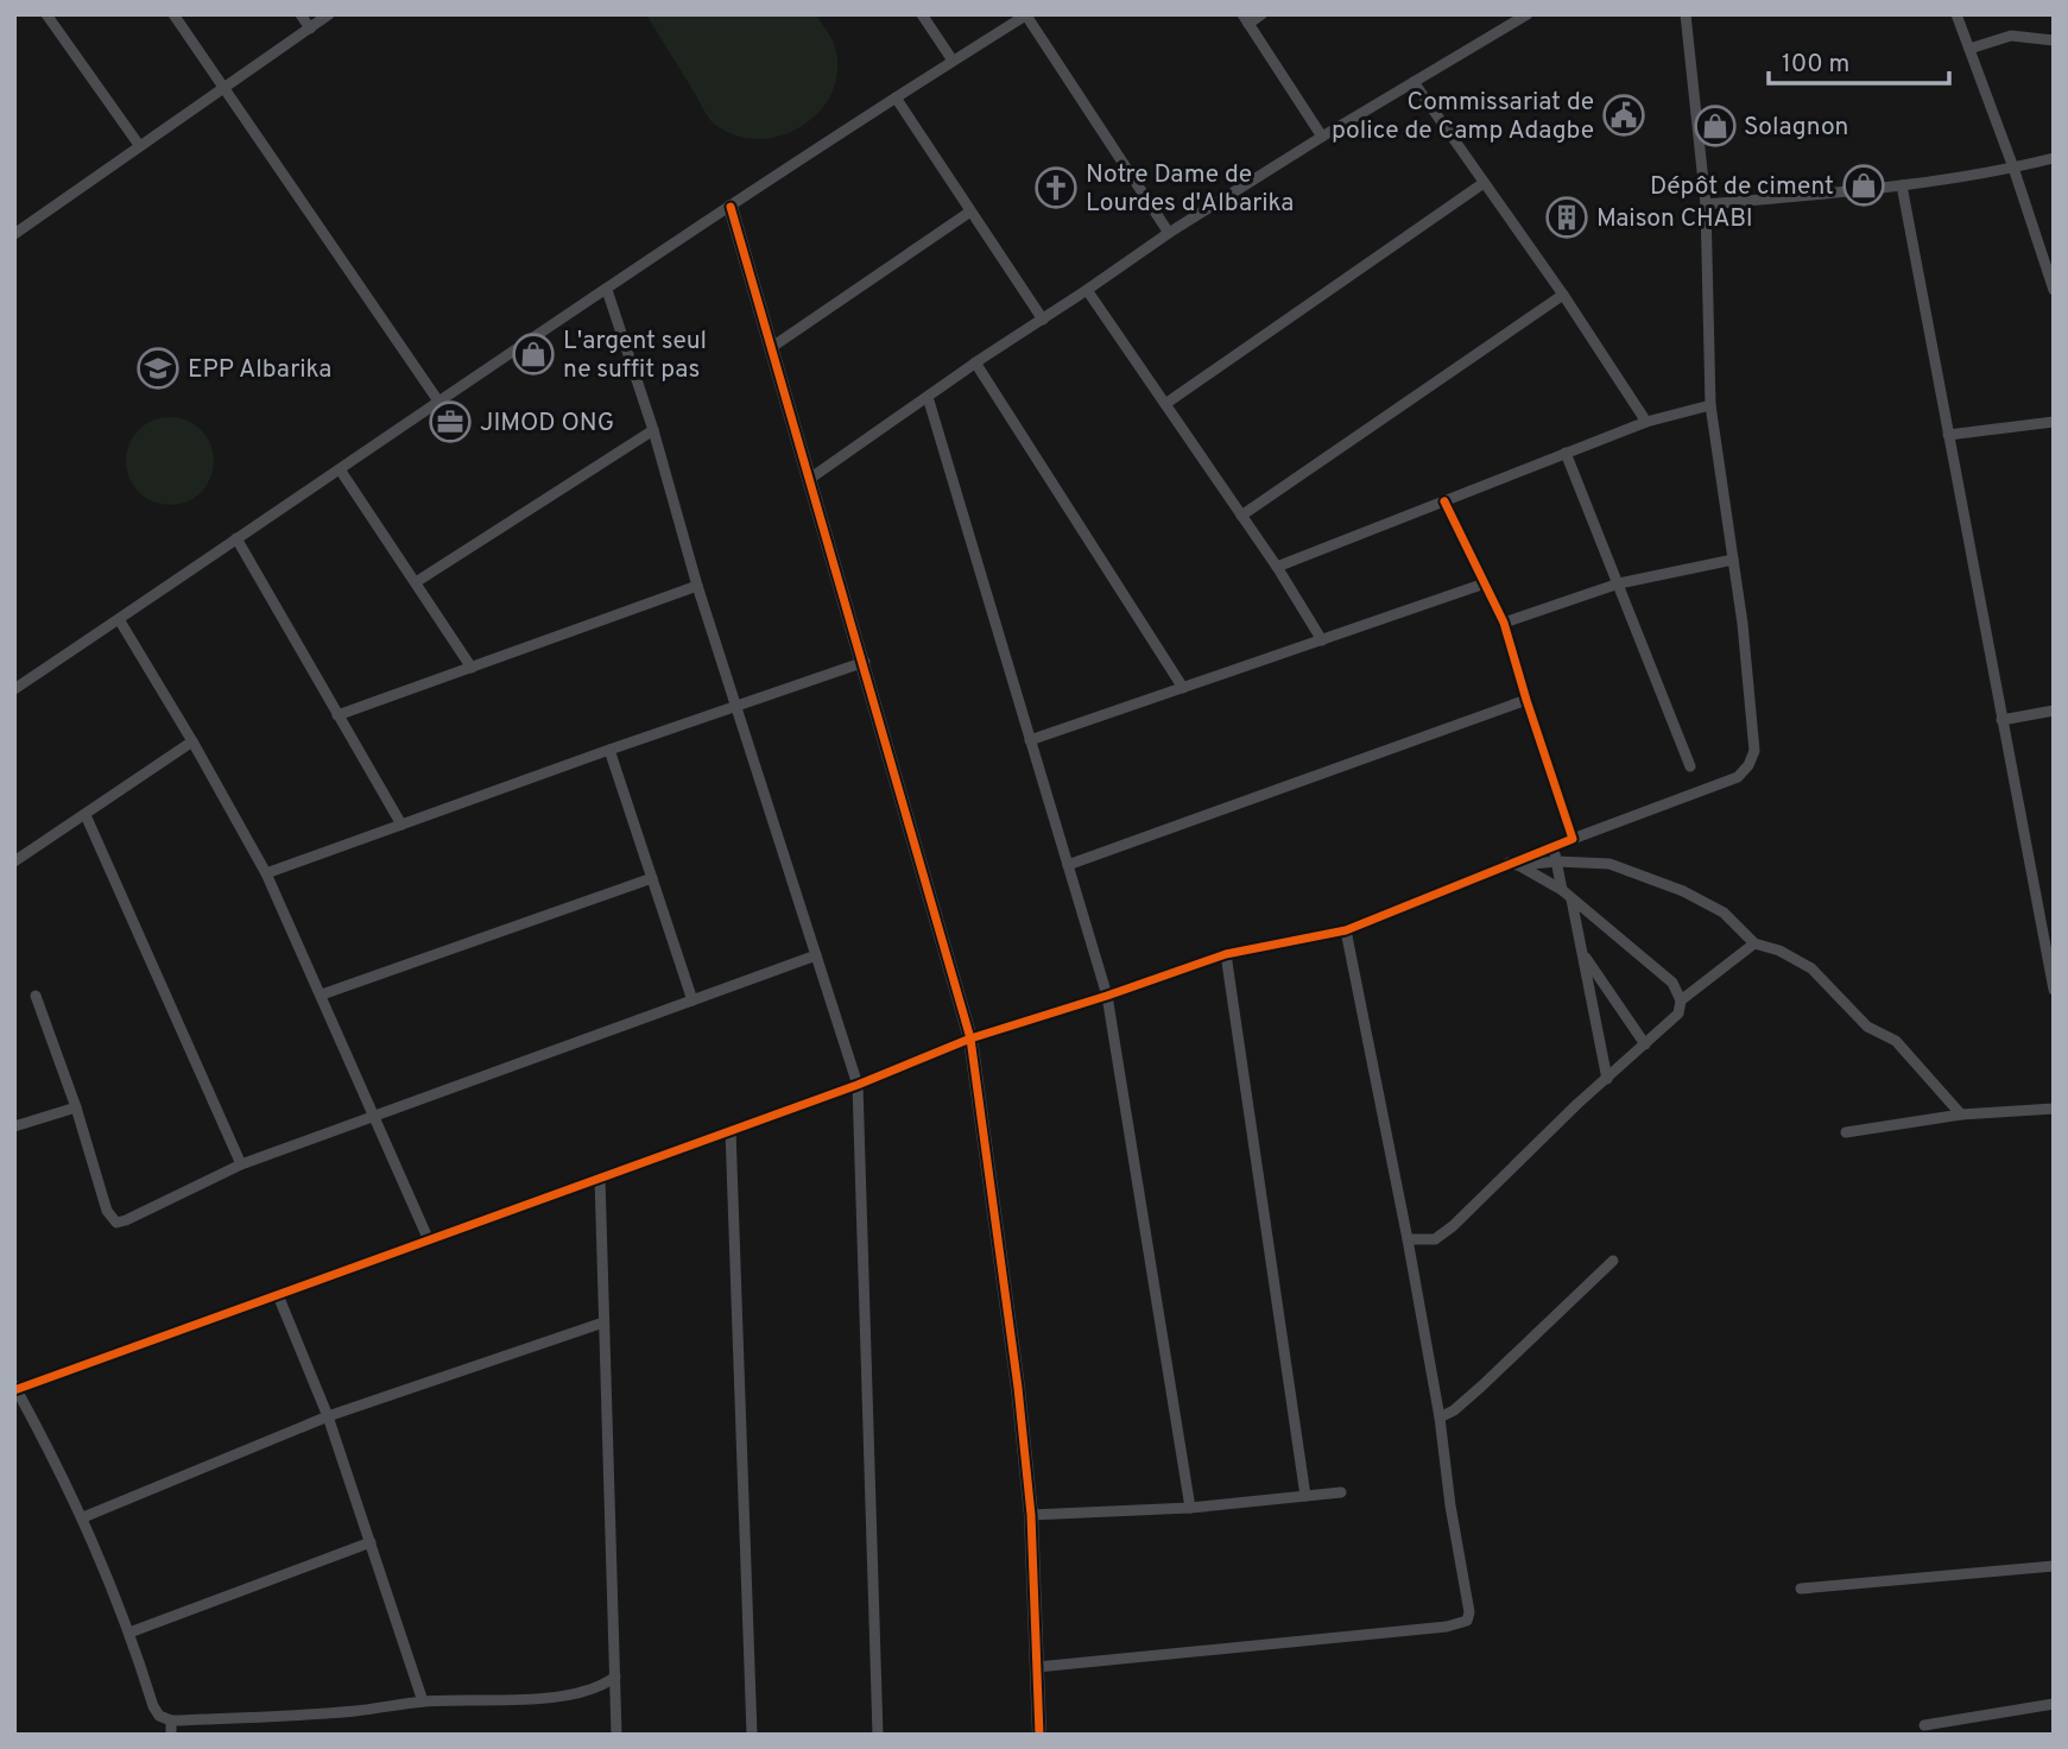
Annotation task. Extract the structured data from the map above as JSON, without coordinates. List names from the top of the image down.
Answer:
{
  "places": {
    "public building": ["Commissariat de police de Camp Adagbe"],
    "shop": ["Solagnon", "Dépôt de ciment", "L'argent seul ne suffit pas"],
    "church": ["Notre Dame de Lourdes d'Albarika"],
    "building": ["Maison CHABI"],
    "school or university": ["EPP Albarika"],
    "office": ["JIMOD ONG"]
  },
  "scale_bar": "100 m"
}
